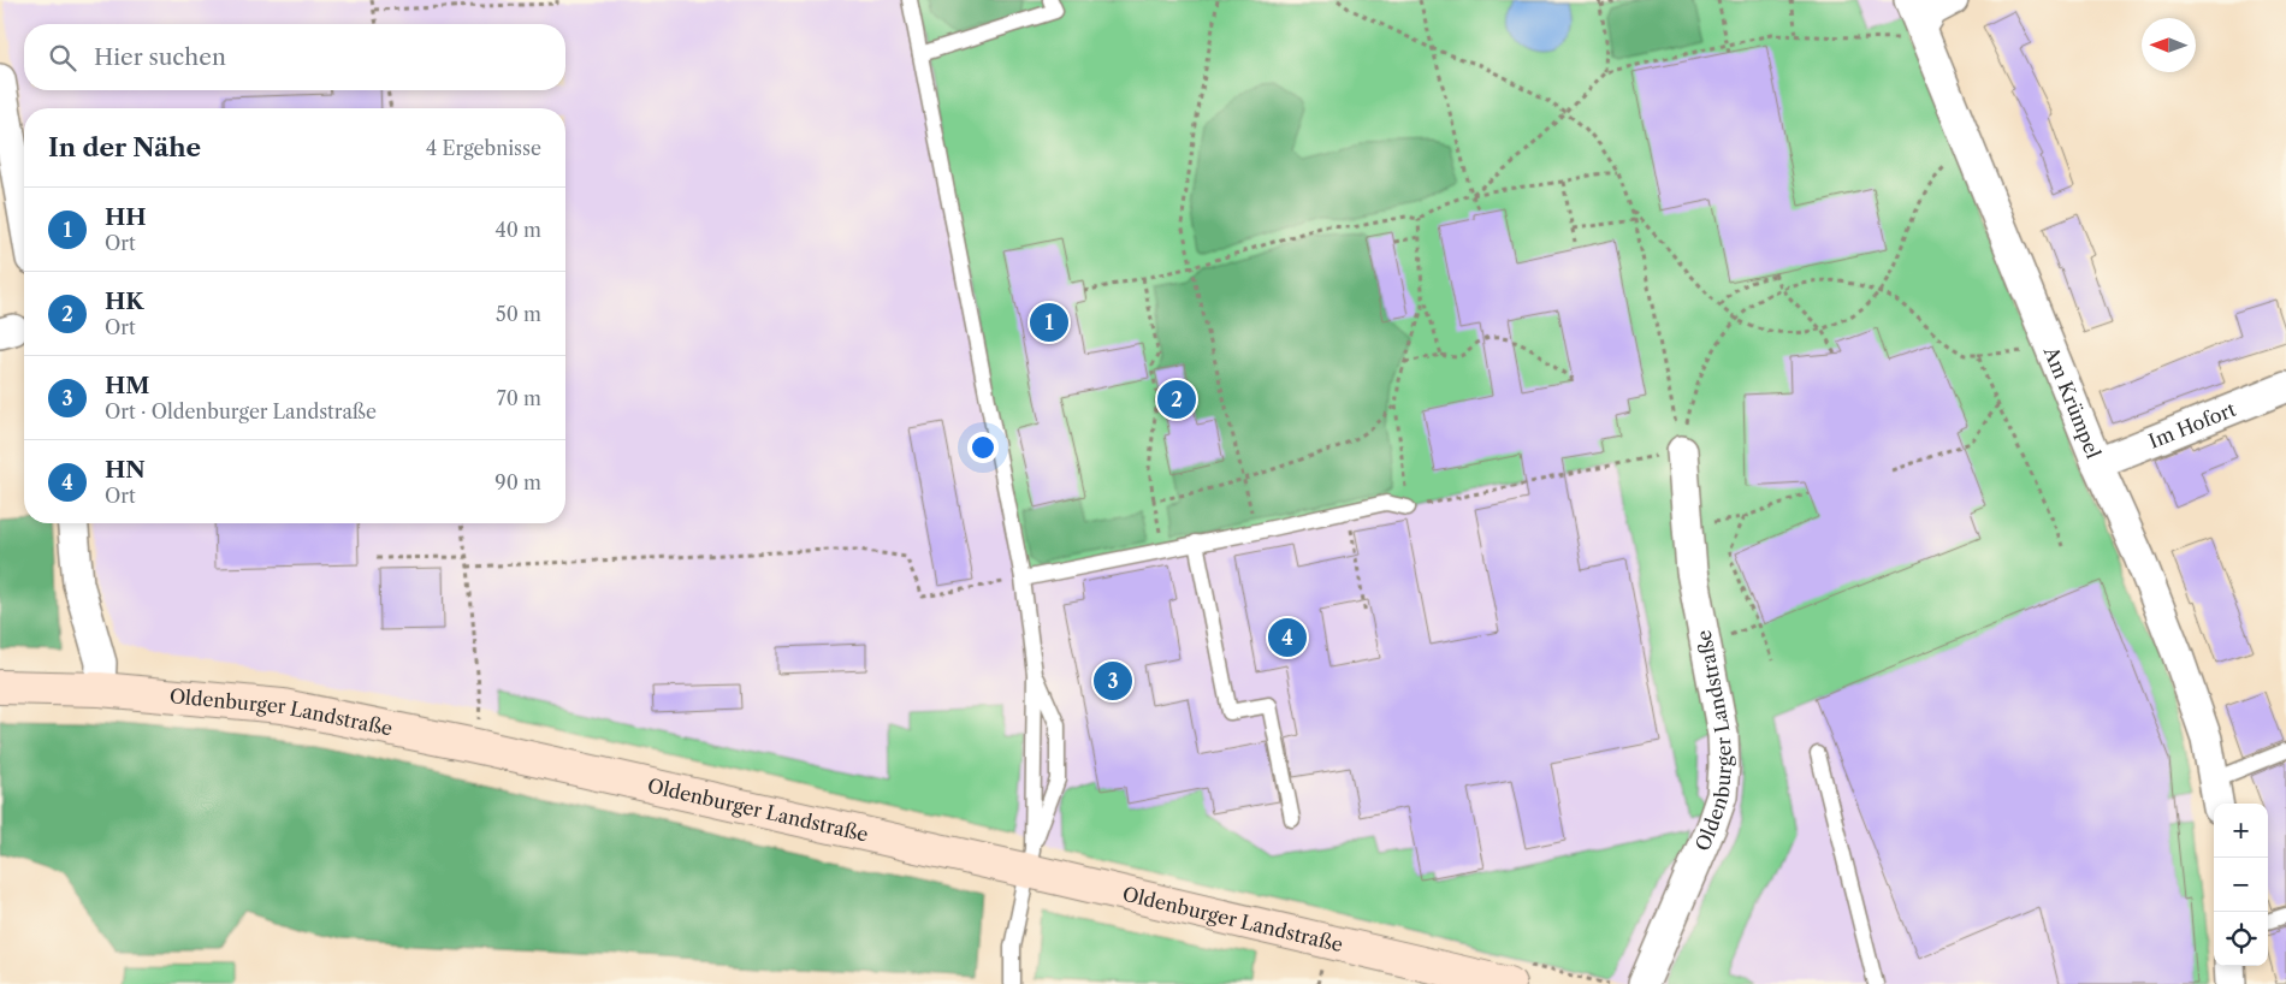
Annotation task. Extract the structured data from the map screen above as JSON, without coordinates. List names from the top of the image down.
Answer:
{
  "streets": {
    "street": ["Am Krümpel", "Im Hofort", "Oldenburger Landstraße"]
  },
  "crossings": [
    ["Am Krümpel", "Im Hofort"]
  ],
  "north": "left",
  "page": {
    "search": "Hier suchen",
    "heading": ["In der Nähe", "4 Ergebnisse"],
    "list": [
      {
        "mark": "1",
        "name": "HH",
        "note": "Ort",
        "value": "40 m"
      },
      {
        "mark": "2",
        "name": "HK",
        "note": "Ort",
        "value": "50 m"
      },
      {
        "mark": "3",
        "name": "HM",
        "note": "Ort · Oldenburger Landstraße",
        "value": "70 m"
      },
      {
        "mark": "4",
        "name": "HN",
        "note": "Ort",
        "value": "90 m"
      }
    ],
    "pins": [
      "1",
      "2",
      "4",
      "3"
    ],
    "map_buttons": ["+", "−"]
  }
}
